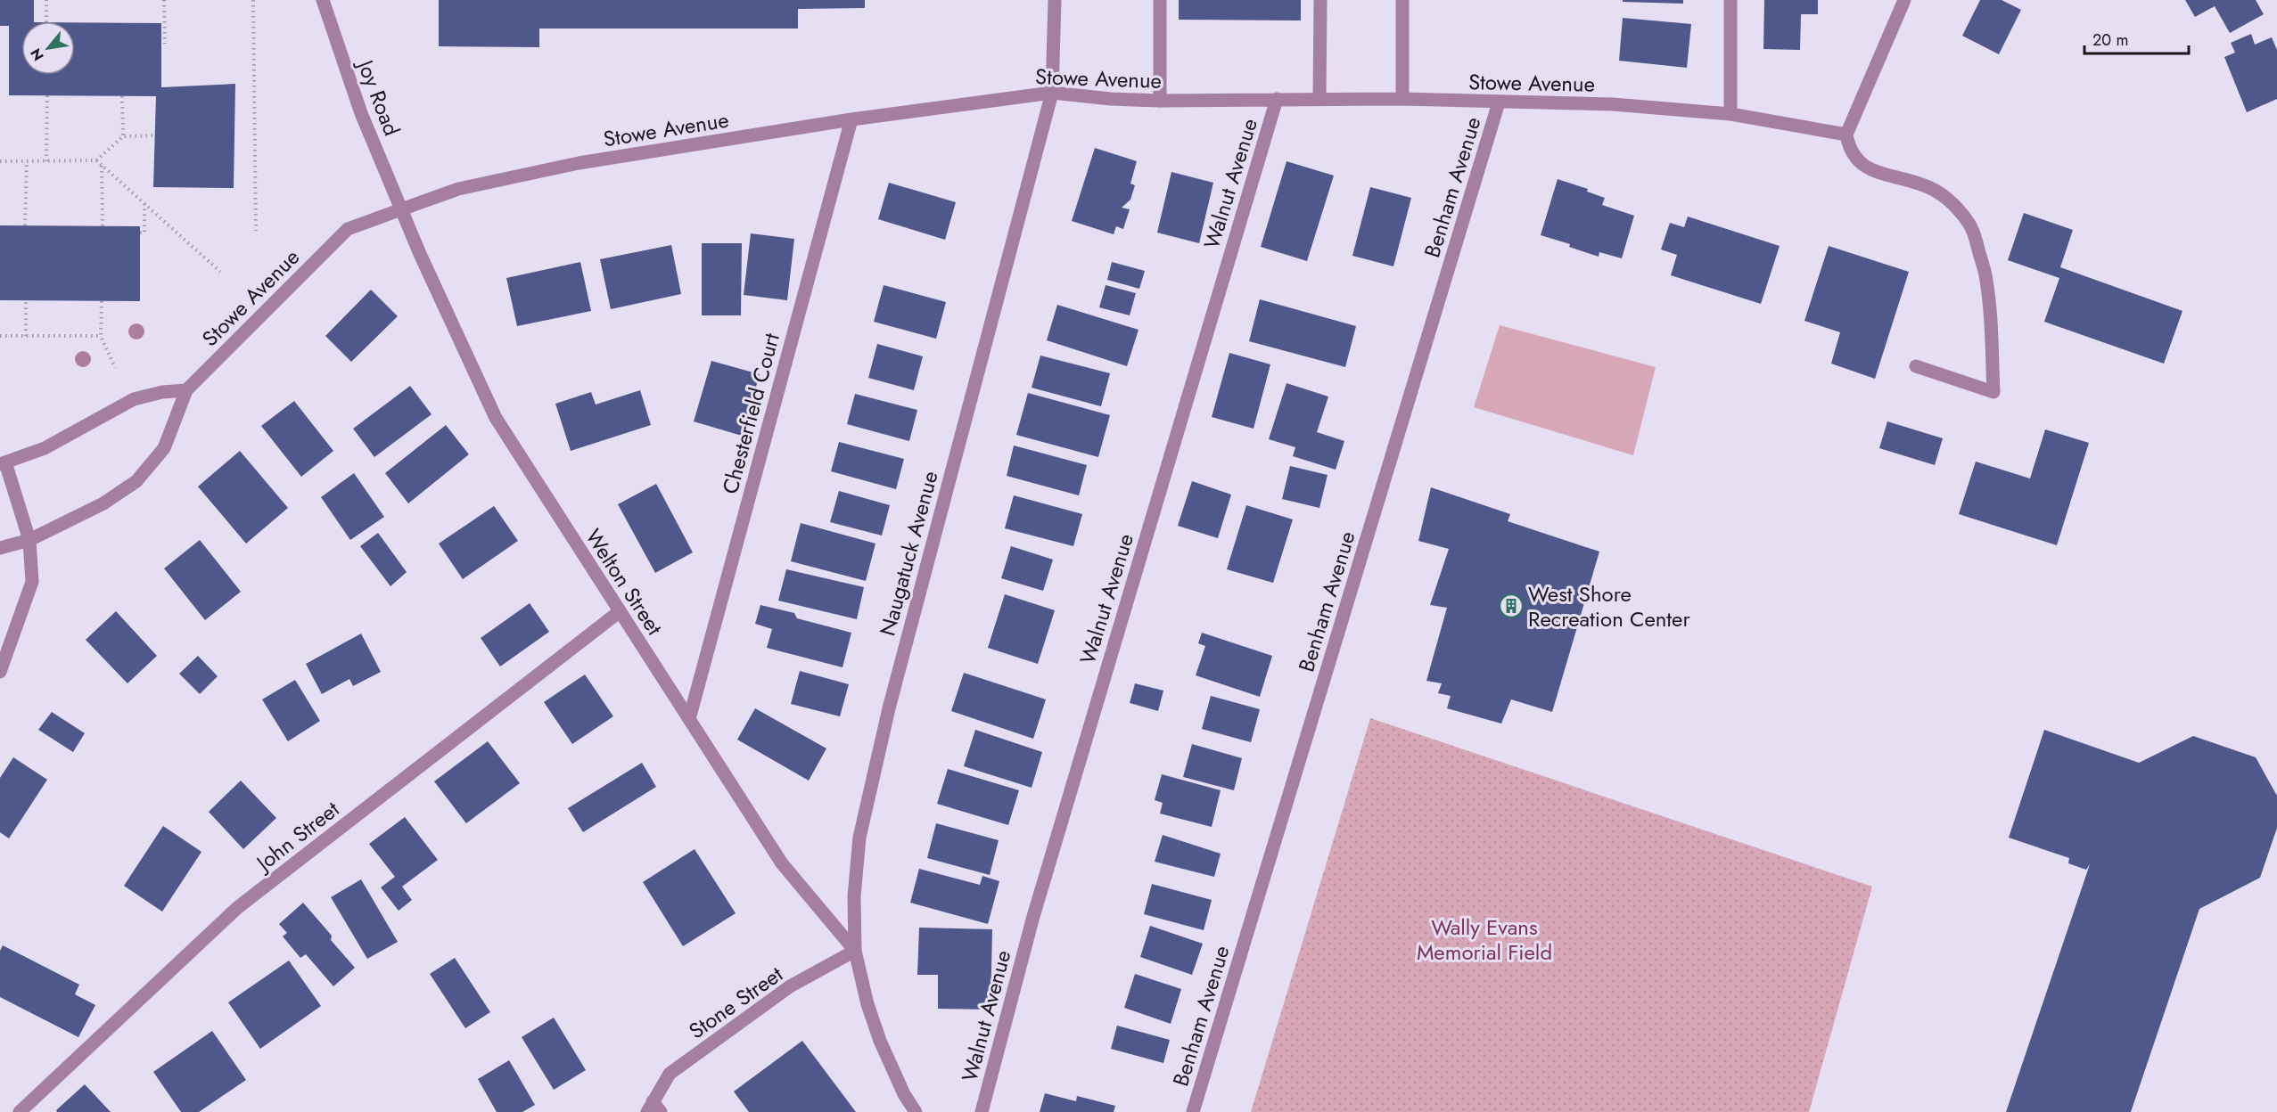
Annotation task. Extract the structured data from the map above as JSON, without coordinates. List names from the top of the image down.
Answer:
{
  "streets": {
    "street": [
      "Stowe Avenue",
      "Joy Road",
      "Walnut Avenue",
      "Benham Avenue",
      "Chesterfield Court",
      "Naugatuck Avenue",
      "Welton Street",
      "John Street",
      "Stone Street"
    ]
  },
  "crossings": [
    ["Stowe Avenue", "Joy Road"],
    ["Stowe Avenue", "Walnut Avenue"],
    ["Stowe Avenue", "Benham Avenue"],
    ["Stowe Avenue", "Chesterfield Court"],
    ["Stowe Avenue", "Naugatuck Avenue"],
    ["Stowe Avenue", "Welton Street"],
    ["Joy Road", "Welton Street"],
    ["Chesterfield Court", "Welton Street"],
    ["Naugatuck Avenue", "Welton Street"],
    ["Naugatuck Avenue", "Stone Street"],
    ["Welton Street", "John Street"],
    ["Welton Street", "Stone Street"]
  ],
  "parks": ["Wally Evans Memorial Field"],
  "places": {
    "building": ["West Shore Recreation Center"]
  },
  "scale_bar": "20 m",
  "north": "bottom left"
}
